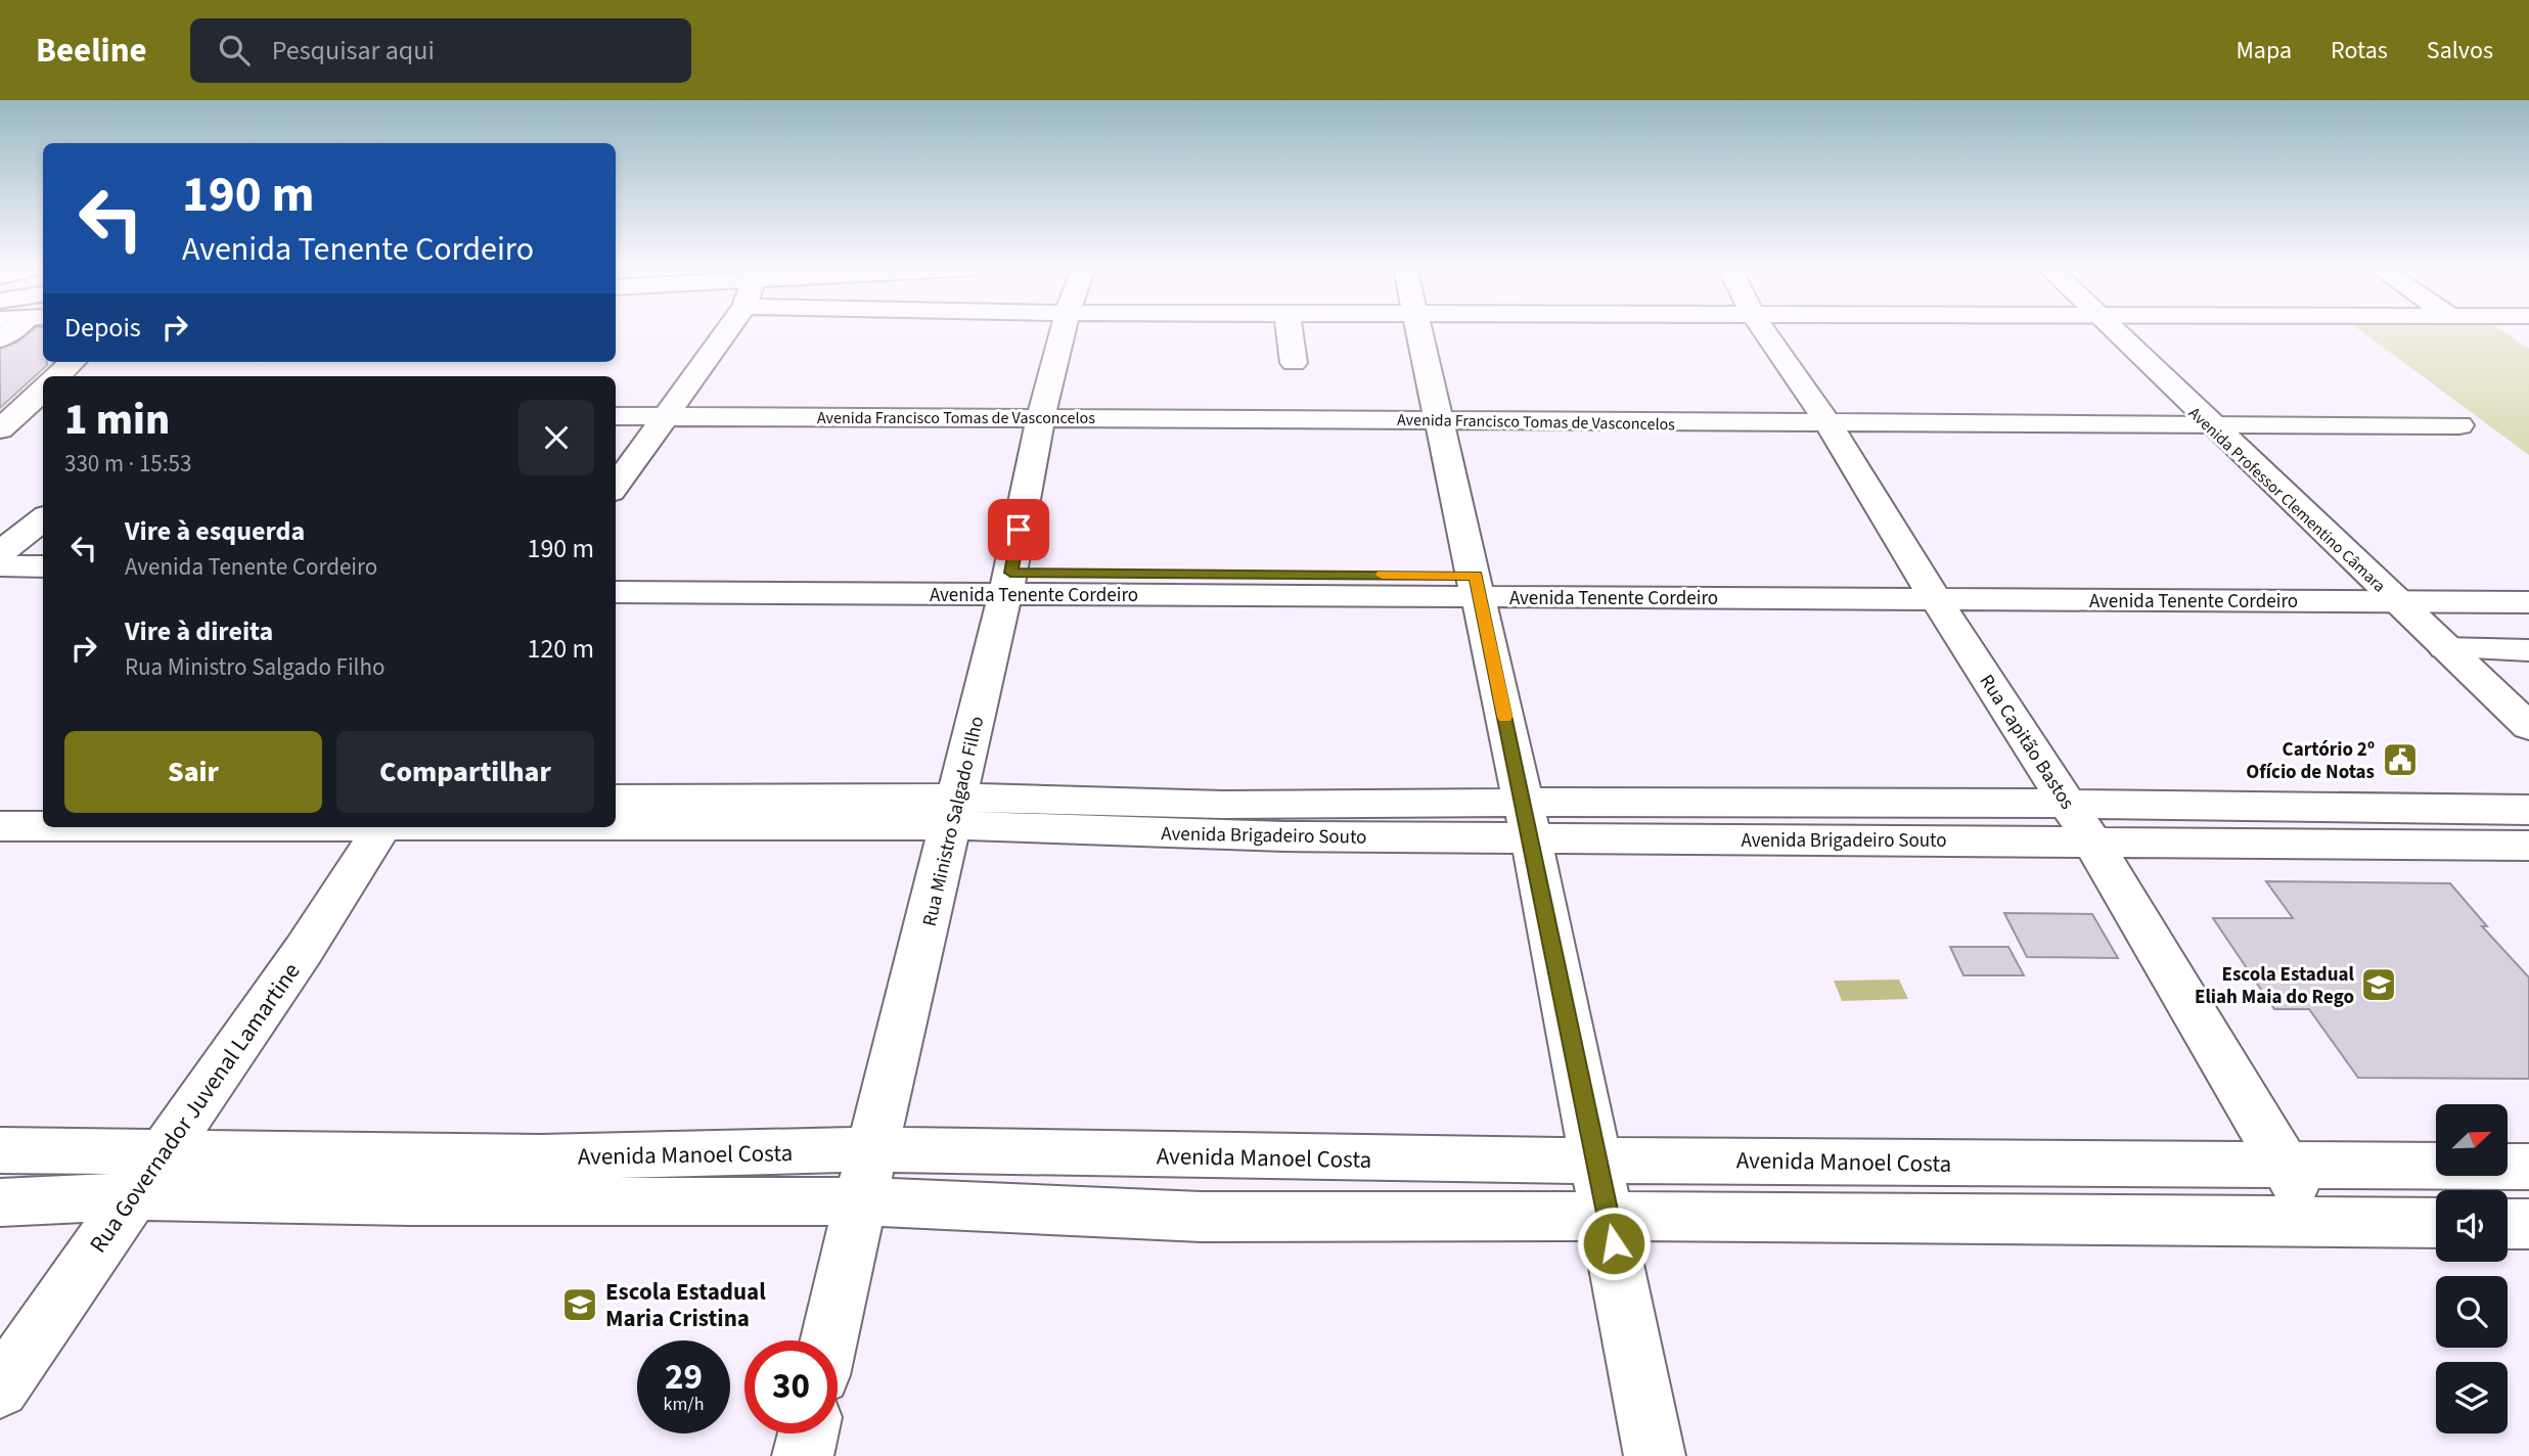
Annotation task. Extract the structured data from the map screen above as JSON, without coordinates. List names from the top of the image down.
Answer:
{
  "streets": {
    "main road": [
      "Avenida Francisco Tomas de Vasconcelos",
      "Avenida Professor Clementino Câmara",
      "Avenida Tenente Cordeiro",
      "Rua Capitão Bastos",
      "Rua Ministro Salgado Filho",
      "Avenida Brigadeiro Souto",
      "Rua Governador Juvenal Lamartine",
      "Avenida Manoel Costa"
    ]
  },
  "crossings": [
    ["Avenida Francisco Tomas de Vasconcelos", "Avenida Professor Clementino Câmara"],
    ["Avenida Francisco Tomas de Vasconcelos", "Rua Capitão Bastos"],
    ["Avenida Francisco Tomas de Vasconcelos", "Rua Ministro Salgado Filho"],
    ["Avenida Professor Clementino Câmara", "Avenida Tenente Cordeiro"],
    ["Avenida Tenente Cordeiro", "Rua Capitão Bastos"],
    ["Avenida Tenente Cordeiro", "Rua Ministro Salgado Filho"],
    ["Rua Capitão Bastos", "Avenida Brigadeiro Souto"],
    ["Rua Capitão Bastos", "Avenida Manoel Costa"],
    ["Rua Ministro Salgado Filho", "Avenida Brigadeiro Souto"],
    ["Rua Ministro Salgado Filho", "Avenida Manoel Costa"],
    ["Rua Governador Juvenal Lamartine", "Avenida Manoel Costa"]
  ],
  "places": {
    "public building": ["Cartório 2º Ofício de Notas"],
    "school or university": ["Escola Estadual Eliah Maia do Rego", "Escola Estadual Maria Cristina"]
  },
  "north": "top right",
  "page": {
    "header": "Beeline",
    "search": "Pesquisar aqui",
    "nav": ["Mapa", "Rotas", "Salvos"],
    "turn": ["190 m", "Avenida Tenente Cordeiro"],
    "then": "Depois",
    "heading": ["1 min", "330 m · 15:53"],
    "list": [
      {
        "name": "Vire à esquerda",
        "note": "Avenida Tenente Cordeiro",
        "value": "190 m"
      },
      {
        "name": "Vire à direita",
        "note": "Rua Ministro Salgado Filho",
        "value": "120 m"
      }
    ],
    "buttons": ["Sair", "Compartilhar"],
    "speed": "29 km/h",
    "limit": "30"
  }
}
